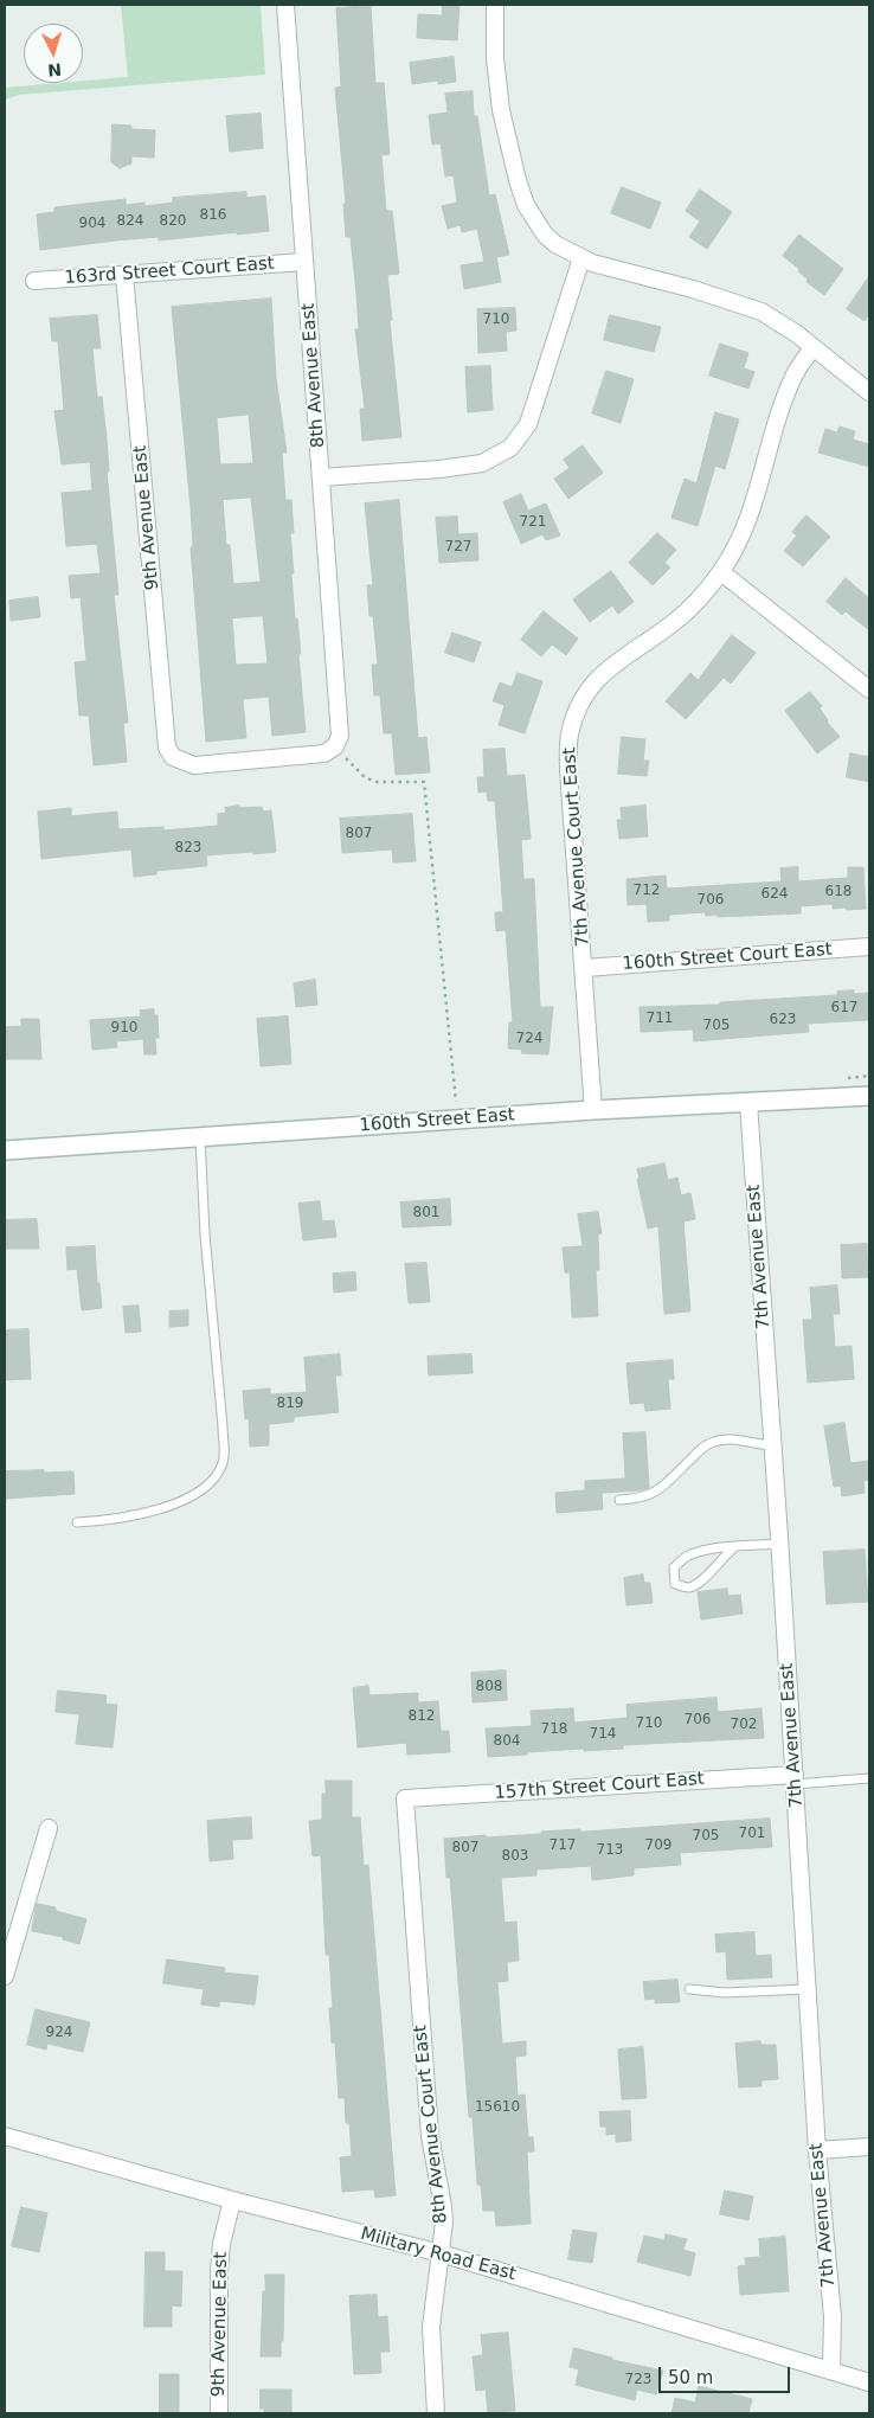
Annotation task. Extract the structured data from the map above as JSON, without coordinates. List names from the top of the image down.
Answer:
{
  "streets": {
    "street": [
      "163rd Street Court East",
      "8th Avenue East",
      "9th Avenue East",
      "7th Avenue Court East",
      "160th Street Court East",
      "160th Street East",
      "7th Avenue East",
      "157th Street Court East",
      "8th Avenue Court East",
      "Military Road East"
    ]
  },
  "crossings": [
    ["163rd Street Court East", "8th Avenue East"],
    ["163rd Street Court East", "9th Avenue East"],
    ["8th Avenue East", "9th Avenue East"],
    ["9th Avenue East", "Military Road East"],
    ["7th Avenue Court East", "160th Street Court East"],
    ["7th Avenue Court East", "160th Street East"],
    ["160th Street East", "7th Avenue East"],
    ["7th Avenue East", "157th Street Court East"],
    ["7th Avenue East", "Military Road East"],
    ["157th Street Court East", "8th Avenue Court East"],
    ["8th Avenue Court East", "Military Road East"]
  ],
  "house_numbers": [
    "816",
    "824",
    "820",
    "904",
    "710",
    "721",
    "727",
    "807",
    "823",
    "712",
    "618",
    "624",
    "706",
    "617",
    "711",
    "623",
    "705",
    "910",
    "724",
    "801",
    "819",
    "808",
    "812",
    "706",
    "710",
    "702",
    "718",
    "714",
    "804",
    "701",
    "705",
    "717",
    "709",
    "807",
    "713",
    "803",
    "924",
    "15610",
    "723"
  ],
  "scale_bar": "50 m",
  "north": "bottom"
}
